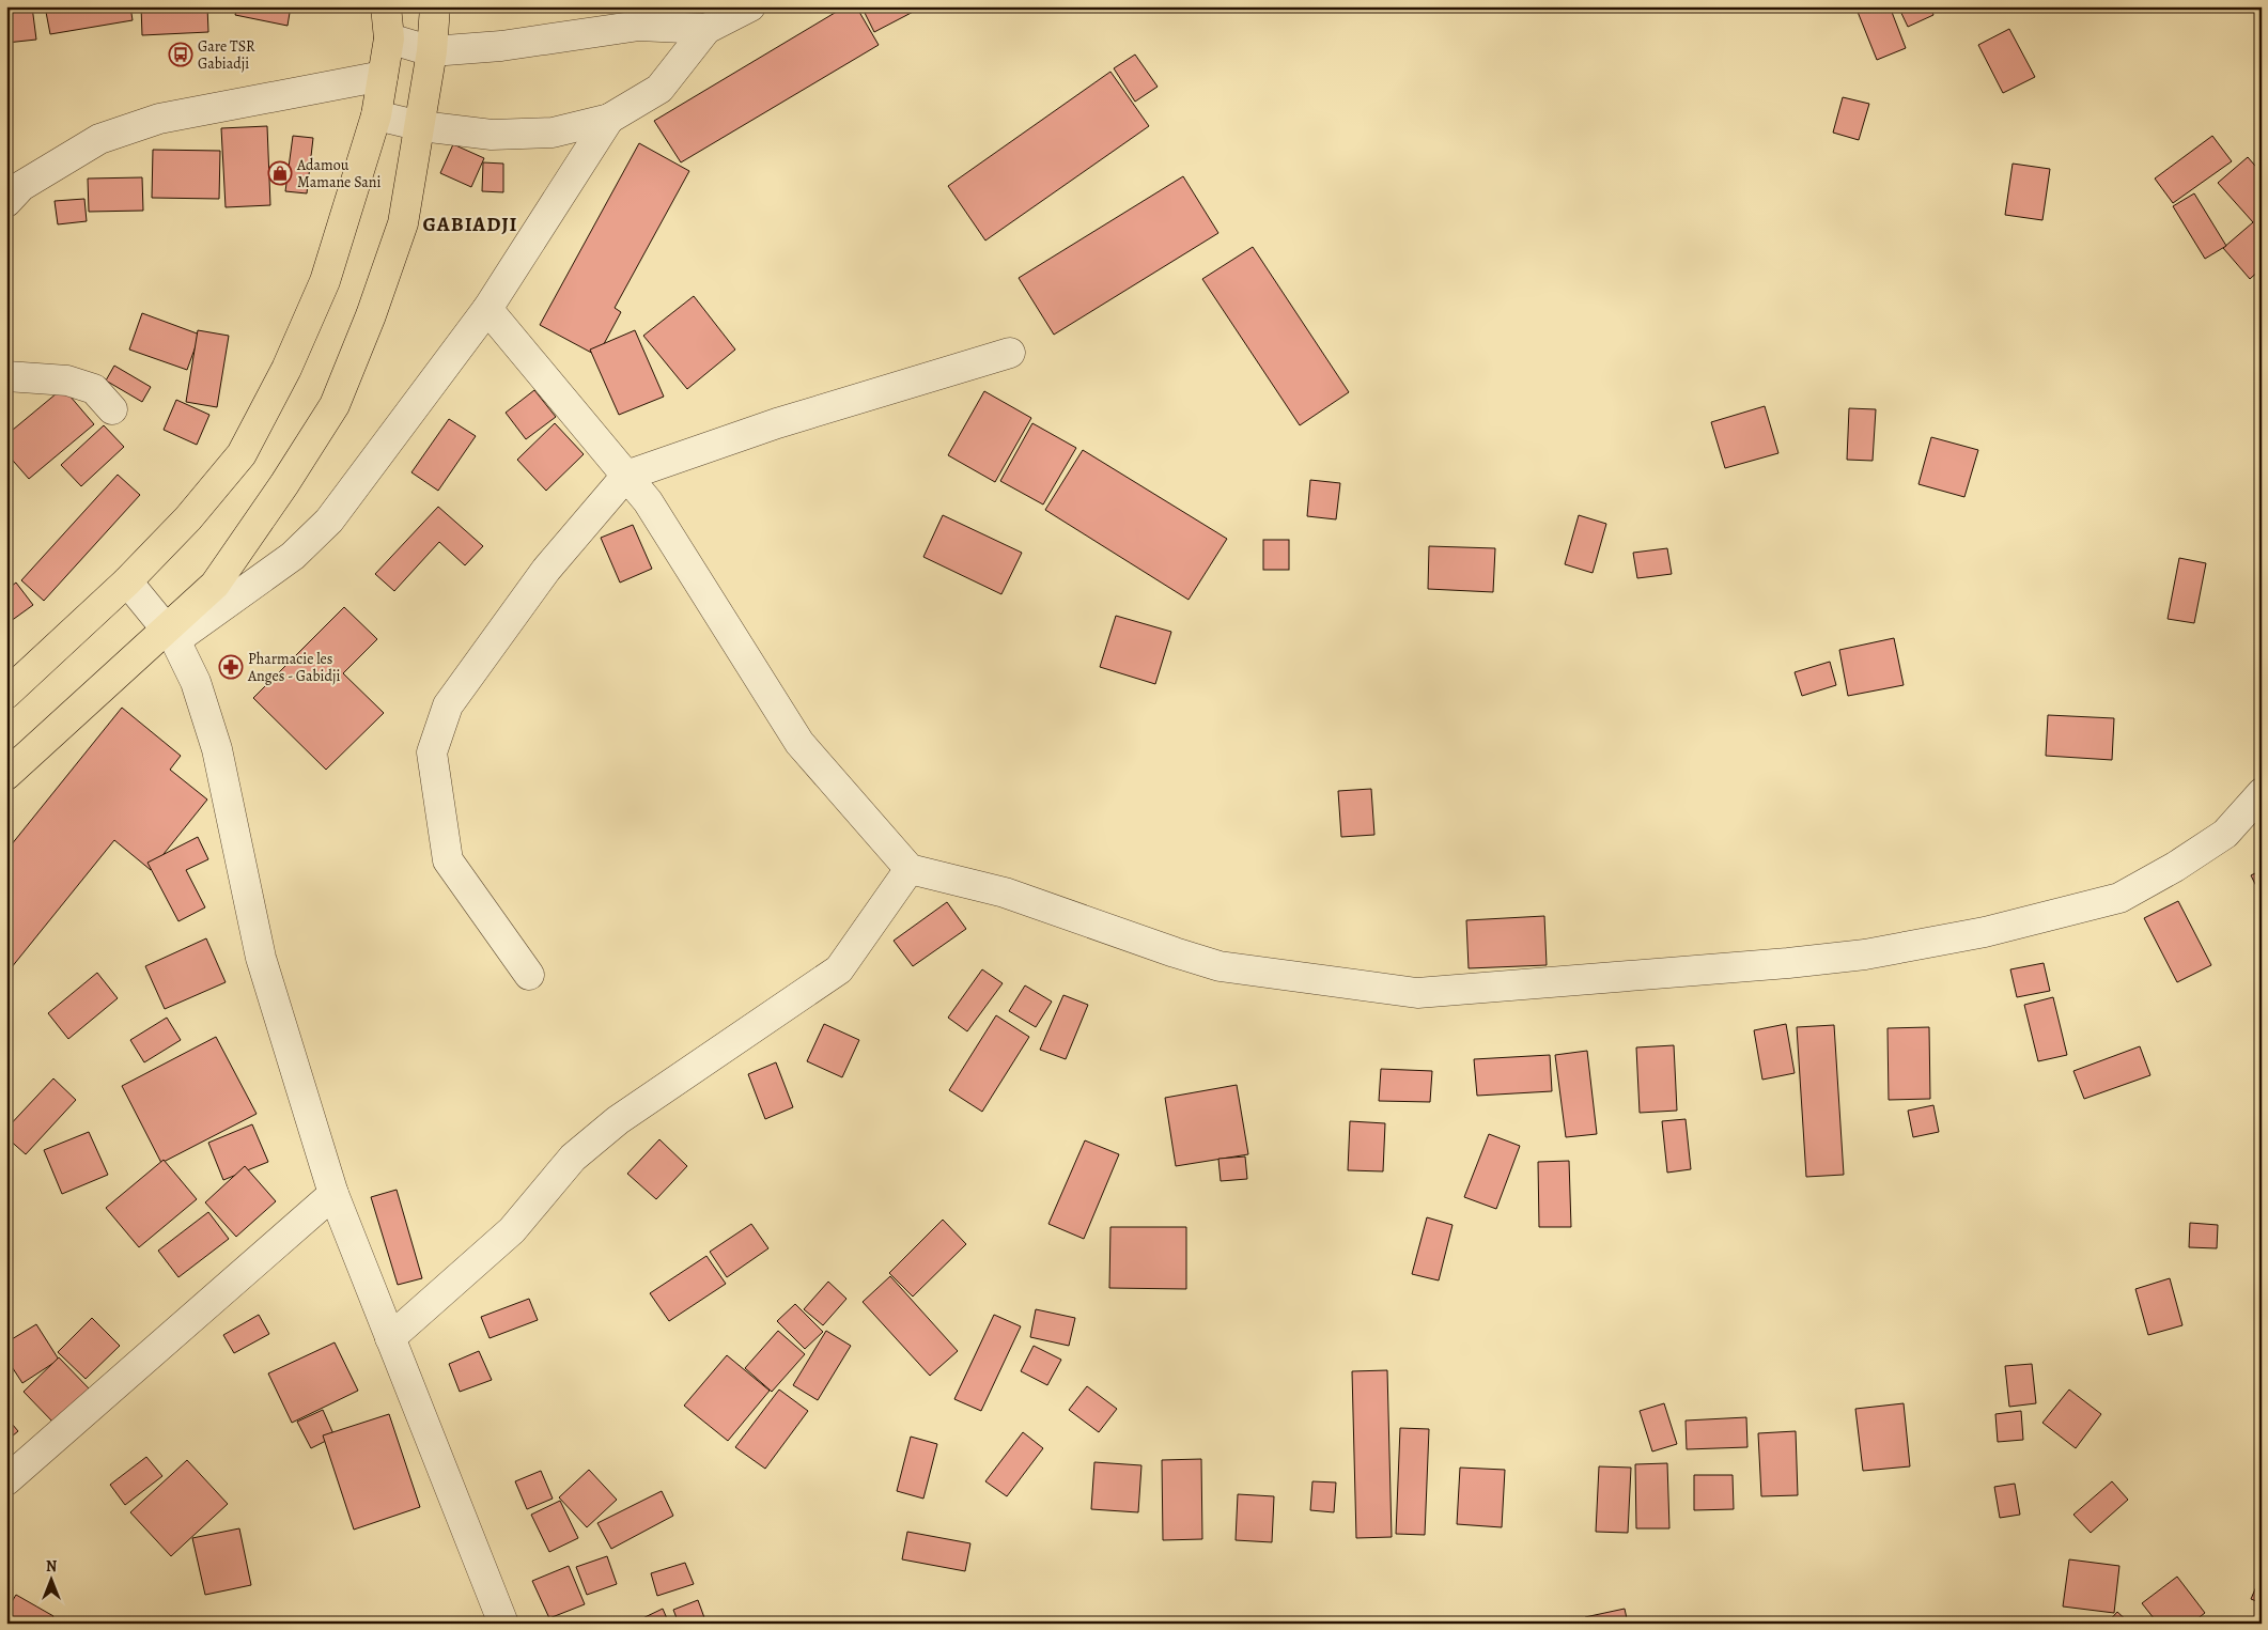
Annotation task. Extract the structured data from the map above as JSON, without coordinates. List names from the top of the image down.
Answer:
{
  "districts": ["GABIADJI"],
  "places": {
    "bus stop": ["Gare TSR Gabiadji"],
    "shop": ["Adamou Mamane Sani"],
    "pharmacy": ["Pharmacie les Anges - Gabidji"]
  },
  "north": "top"
}
